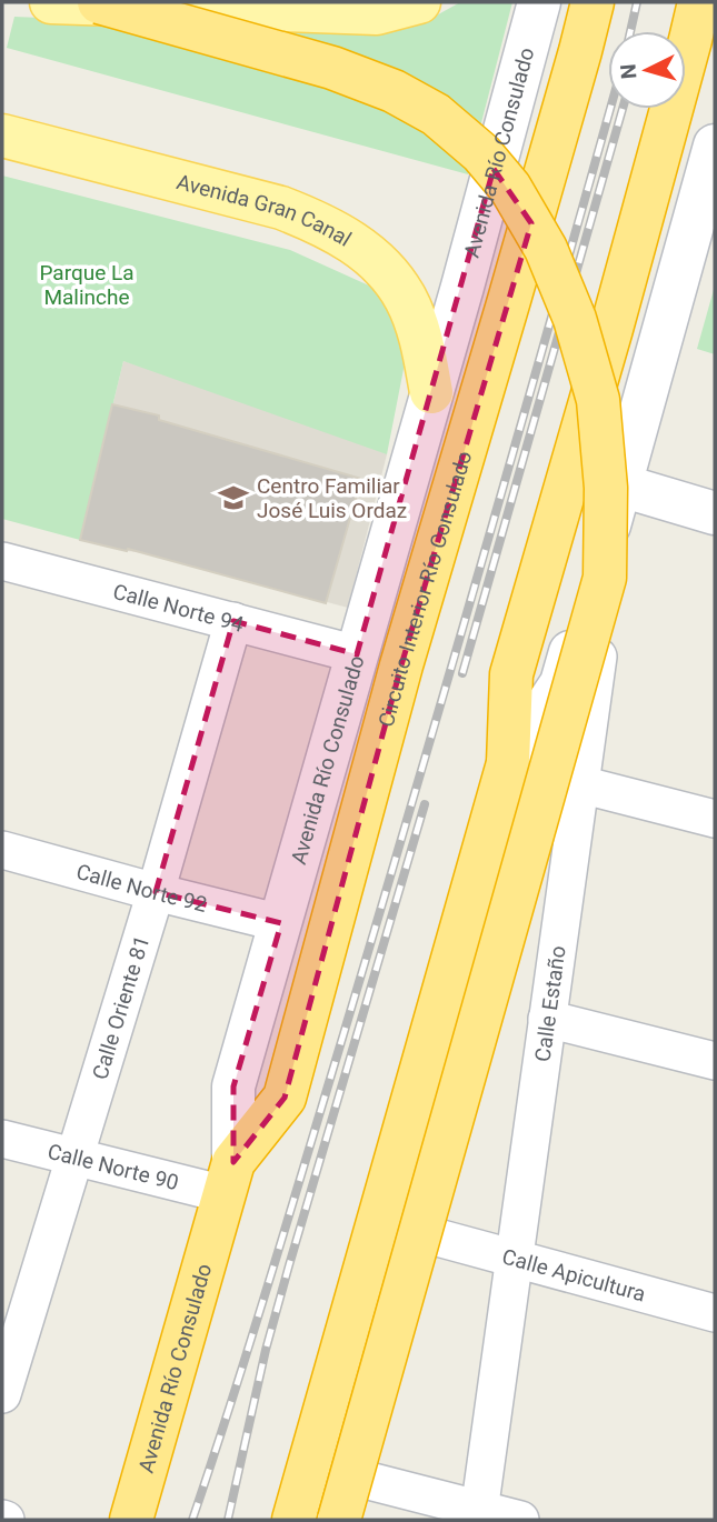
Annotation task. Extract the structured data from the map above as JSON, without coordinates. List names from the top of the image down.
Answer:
{
  "streets": {
    "highway": ["Avenida Río Consulado", "Circuito Interior Río Consulado"],
    "main road": ["Avenida Gran Canal"],
    "street": [
      "Calle Norte 94",
      "Calle Norte 92",
      "Calle Estaño",
      "Calle Oriente 81",
      "Calle Norte 90",
      "Calle Apicultura"
    ]
  },
  "crossings": [
    ["Avenida Río Consulado", "Avenida Gran Canal"],
    ["Avenida Río Consulado", "Circuito Interior Río Consulado"],
    ["Avenida Río Consulado", "Calle Norte 94"],
    ["Avenida Río Consulado", "Calle Norte 92"],
    ["Avenida Río Consulado", "Calle Norte 90"],
    ["Circuito Interior Río Consulado", "Calle Norte 90"],
    ["Calle Norte 94", "Calle Oriente 81"],
    ["Calle Norte 92", "Calle Oriente 81"],
    ["Calle Estaño", "Calle Apicultura"],
    ["Calle Oriente 81", "Calle Norte 90"]
  ],
  "parks": ["Parque La Malinche"],
  "places": {
    "school or university": ["Centro Familiar José Luis Ordaz"]
  },
  "north": "left"
}
